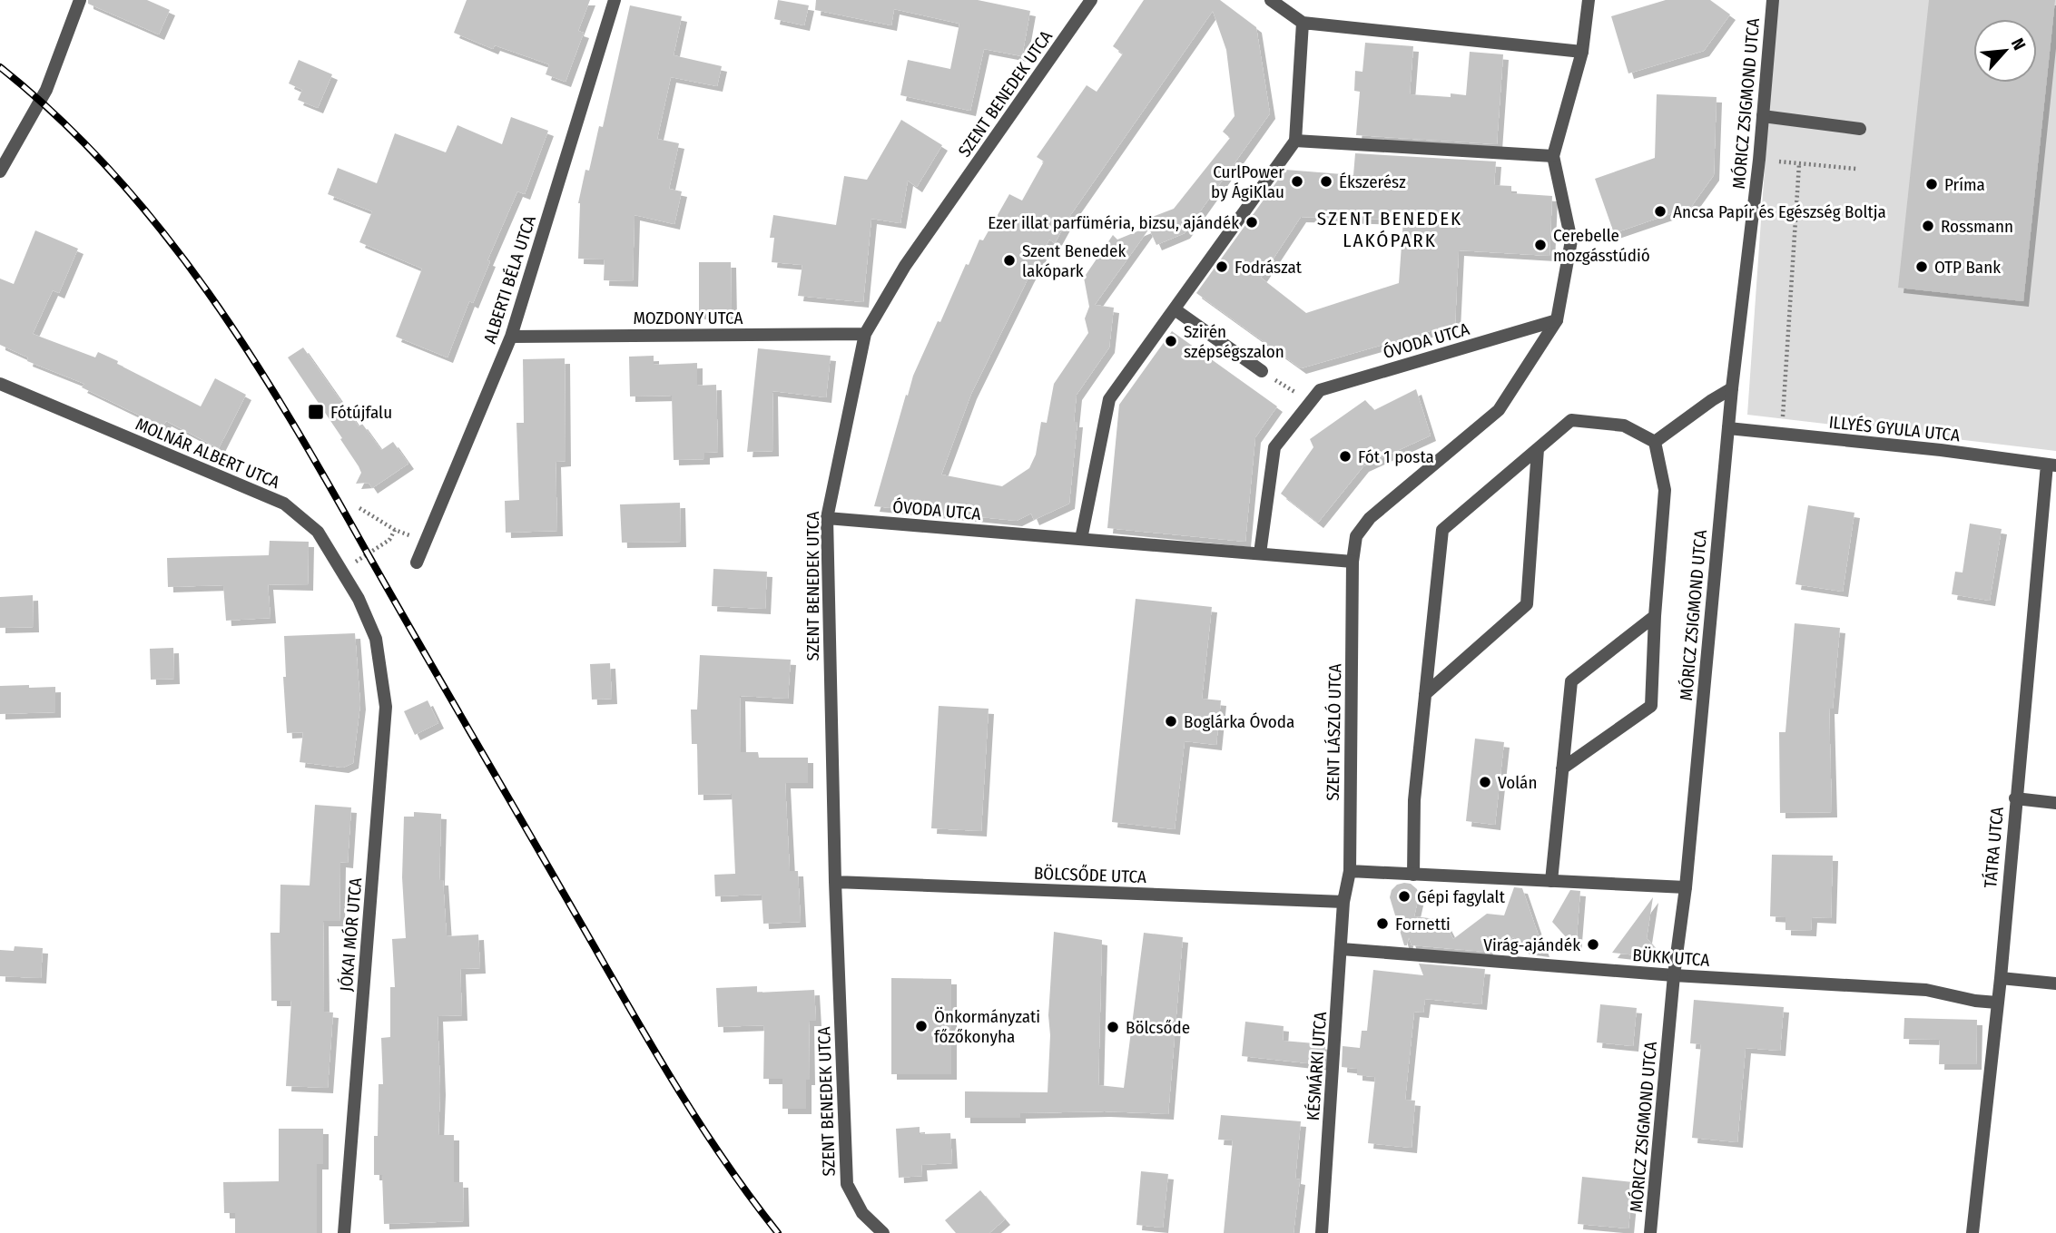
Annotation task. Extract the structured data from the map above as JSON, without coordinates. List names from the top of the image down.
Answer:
{
  "streets": {
    "street": [
      "SZENT BENEDEK UTCA",
      "MÓRICZ ZSIGMOND UTCA",
      "ALBERTI BÉLA UTCA",
      "MOZDONY UTCA",
      "ÓVODA UTCA",
      "ILLYÉS GYULA UTCA",
      "MOLNÁR ALBERT UTCA",
      "SZENT LÁSZLÓ UTCA",
      "TÁTRA UTCA",
      "BÖLCSŐDE UTCA",
      "JÓKAI MÓR UTCA",
      "BÜKK UTCA",
      "KÉSMÁRKI UTCA"
    ]
  },
  "crossings": [
    ["SZENT BENEDEK UTCA", "MOZDONY UTCA"],
    ["SZENT BENEDEK UTCA", "ÓVODA UTCA"],
    ["SZENT BENEDEK UTCA", "BÖLCSŐDE UTCA"],
    ["MÓRICZ ZSIGMOND UTCA", "ILLYÉS GYULA UTCA"],
    ["MÓRICZ ZSIGMOND UTCA", "BÜKK UTCA"],
    ["ALBERTI BÉLA UTCA", "MOZDONY UTCA"],
    ["ÓVODA UTCA", "SZENT LÁSZLÓ UTCA"],
    ["ILLYÉS GYULA UTCA", "TÁTRA UTCA"],
    ["MOLNÁR ALBERT UTCA", "JÓKAI MÓR UTCA"],
    ["SZENT LÁSZLÓ UTCA", "BÖLCSŐDE UTCA"],
    ["SZENT LÁSZLÓ UTCA", "KÉSMÁRKI UTCA"],
    ["TÁTRA UTCA", "BÜKK UTCA"],
    ["BÖLCSŐDE UTCA", "KÉSMÁRKI UTCA"],
    ["BÜKK UTCA", "KÉSMÁRKI UTCA"]
  ],
  "districts": ["SZENT BENEDEK LAKÓPARK"],
  "places": {
    "other": [
      "CurlPower by ÁgiKlau",
      "Ékszerész",
      "Príma",
      "Ancsa Papír és Egészség Boltja",
      "Ezer illat parfüméria, bizsu, ajándék",
      "Rossmann",
      "Cerebelle mozgásstúdió",
      "Szent Benedek lakópark",
      "Fodrászat",
      "OTP Bank",
      "Szirén szépségszalon",
      "Fót 1 posta",
      "Boglárka Óvoda",
      "Volán",
      "Gépi fagylalt",
      "Fornetti",
      "Virág-ajándék",
      "Önkormányzati főzőkonyha",
      "Bölcsőde"
    ],
    "transit": ["Fótújfalu"]
  },
  "north": "top right"
}
